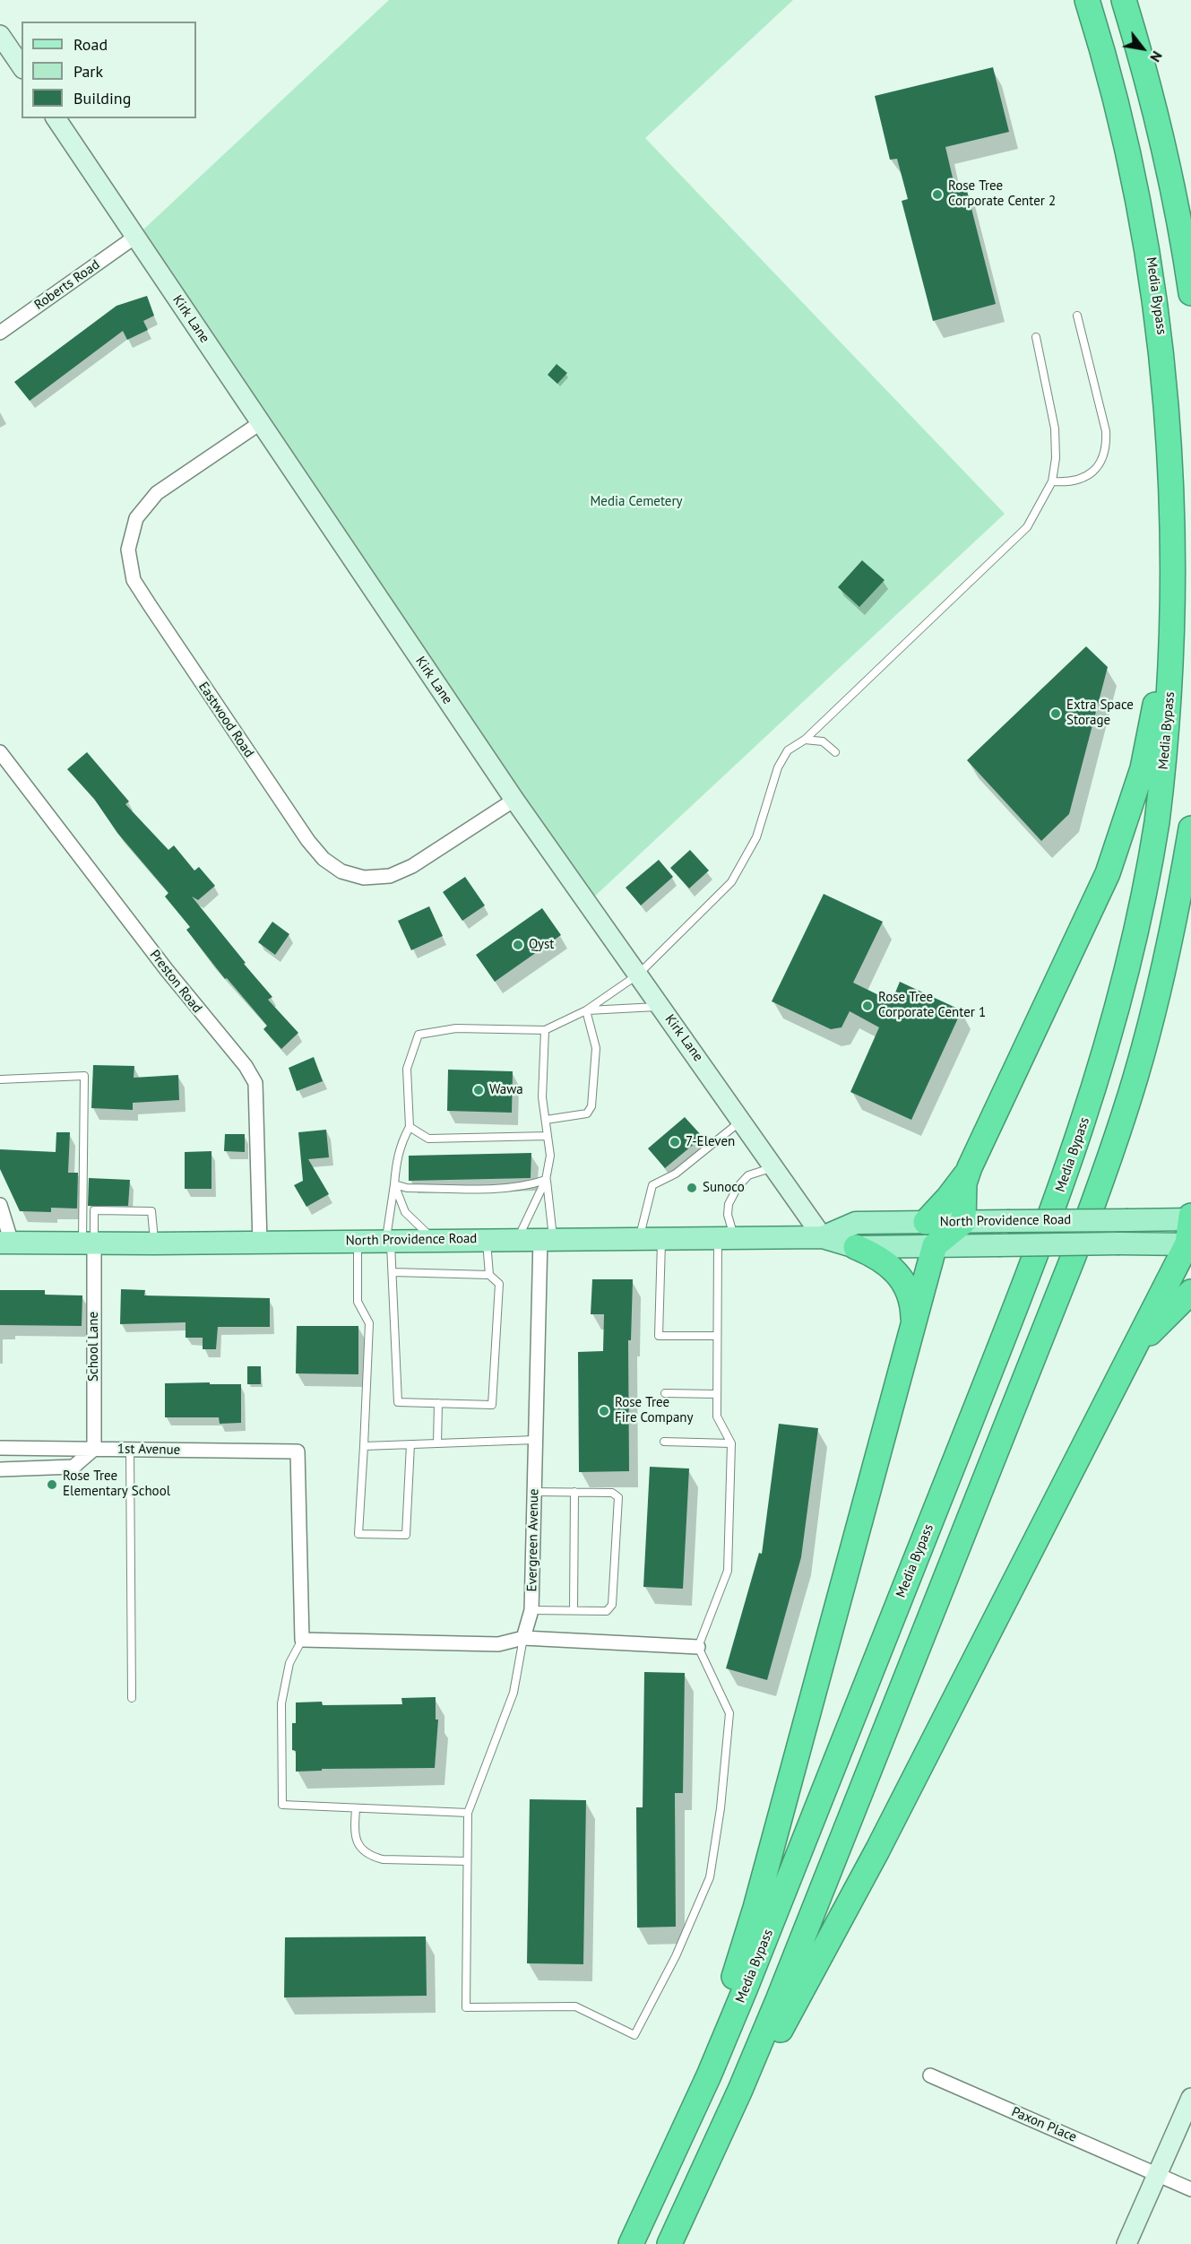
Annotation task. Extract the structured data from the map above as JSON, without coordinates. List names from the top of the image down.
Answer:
{
  "streets": {
    "highway": ["Media Bypass"],
    "main road": ["North Providence Road"],
    "street": [
      "Roberts Road",
      "Kirk Lane",
      "Eastwood Road",
      "Preston Road",
      "School Lane",
      "1st Avenue",
      "Evergreen Avenue",
      "Paxon Place"
    ]
  },
  "crossings": [
    ["Roberts Road", "Kirk Lane"],
    ["Kirk Lane", "Eastwood Road"],
    ["Kirk Lane", "North Providence Road"],
    ["Preston Road", "North Providence Road"],
    ["North Providence Road", "School Lane"],
    ["North Providence Road", "Evergreen Avenue"],
    ["School Lane", "1st Avenue"]
  ],
  "parks": ["Media Cemetery"],
  "places": [
    "Rose Tree Corporate Center 2",
    "Extra Space Storage",
    "Qyst",
    "Rose Tree Corporate Center 1",
    "Wawa",
    "7-Eleven",
    "Sunoco",
    "Rose Tree Fire Company",
    "Rose Tree Elementary School"
  ],
  "legend": ["Road", "Park", "Building"],
  "north": "bottom right"
}
